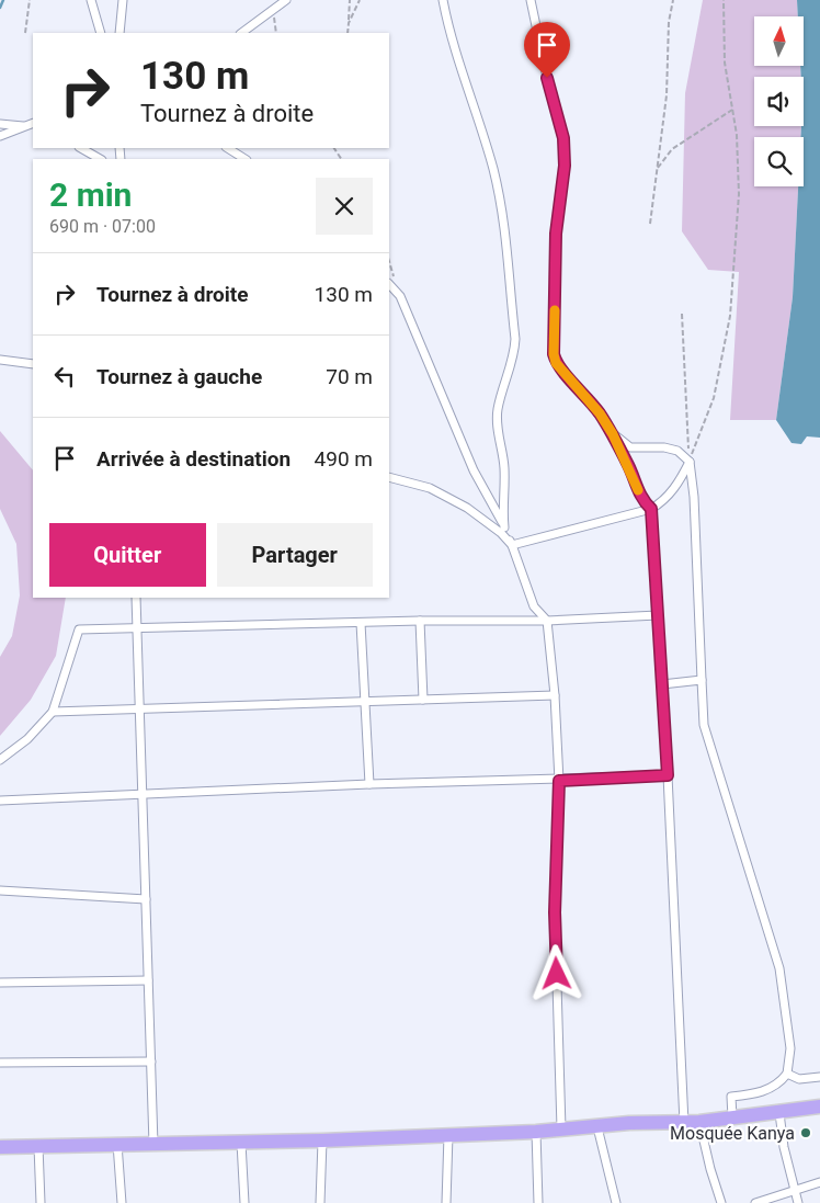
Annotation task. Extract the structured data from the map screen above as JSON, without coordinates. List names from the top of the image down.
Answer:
{
  "places": ["Mosquée Kanya"],
  "north": "top",
  "page": {
    "turn": ["130 m", "Tournez à droite"],
    "heading": ["2 min", "690 m · 07:00"],
    "list": [
      {
        "name": "Tournez à droite",
        "value": "130 m"
      },
      {
        "name": "Tournez à gauche",
        "value": "70 m"
      },
      {
        "name": "Arrivée à destination",
        "value": "490 m"
      }
    ],
    "buttons": ["Quitter", "Partager"]
  }
}
